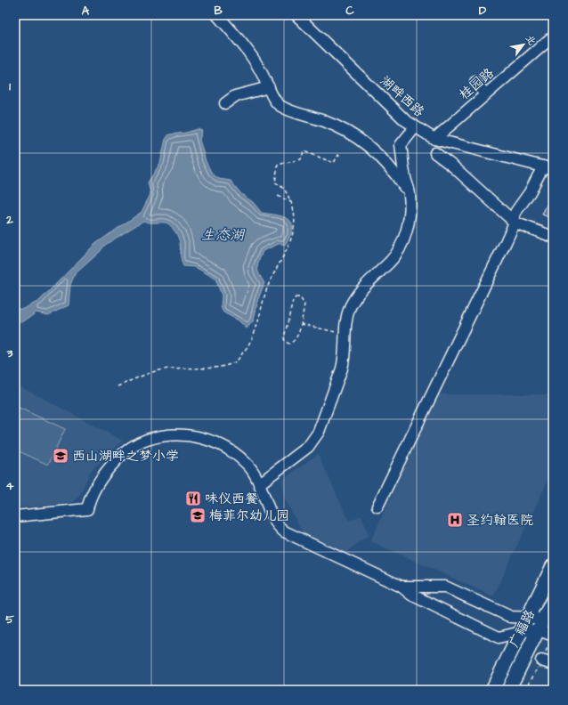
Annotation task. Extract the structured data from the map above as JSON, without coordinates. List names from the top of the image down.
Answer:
{
  "streets": {
    "main road": ["广福路"],
    "street": ["桂园路", "湖畔西路"]
  },
  "crossings": [
    ["桂园路", "湖畔西路"]
  ],
  "water": ["生态湖"],
  "places": {
    "school or university": ["西山湖畔之梦小学", "梅菲尔幼儿园"],
    "restaurant": ["味仪西餐"],
    "hospital": ["圣约翰医院"]
  },
  "north": "top right",
  "grid": {
    "columns": [
      "A",
      "B",
      "C",
      "D"
    ],
    "rows": [
      "1",
      "2",
      "3",
      "4",
      "5"
    ]
  }
}
